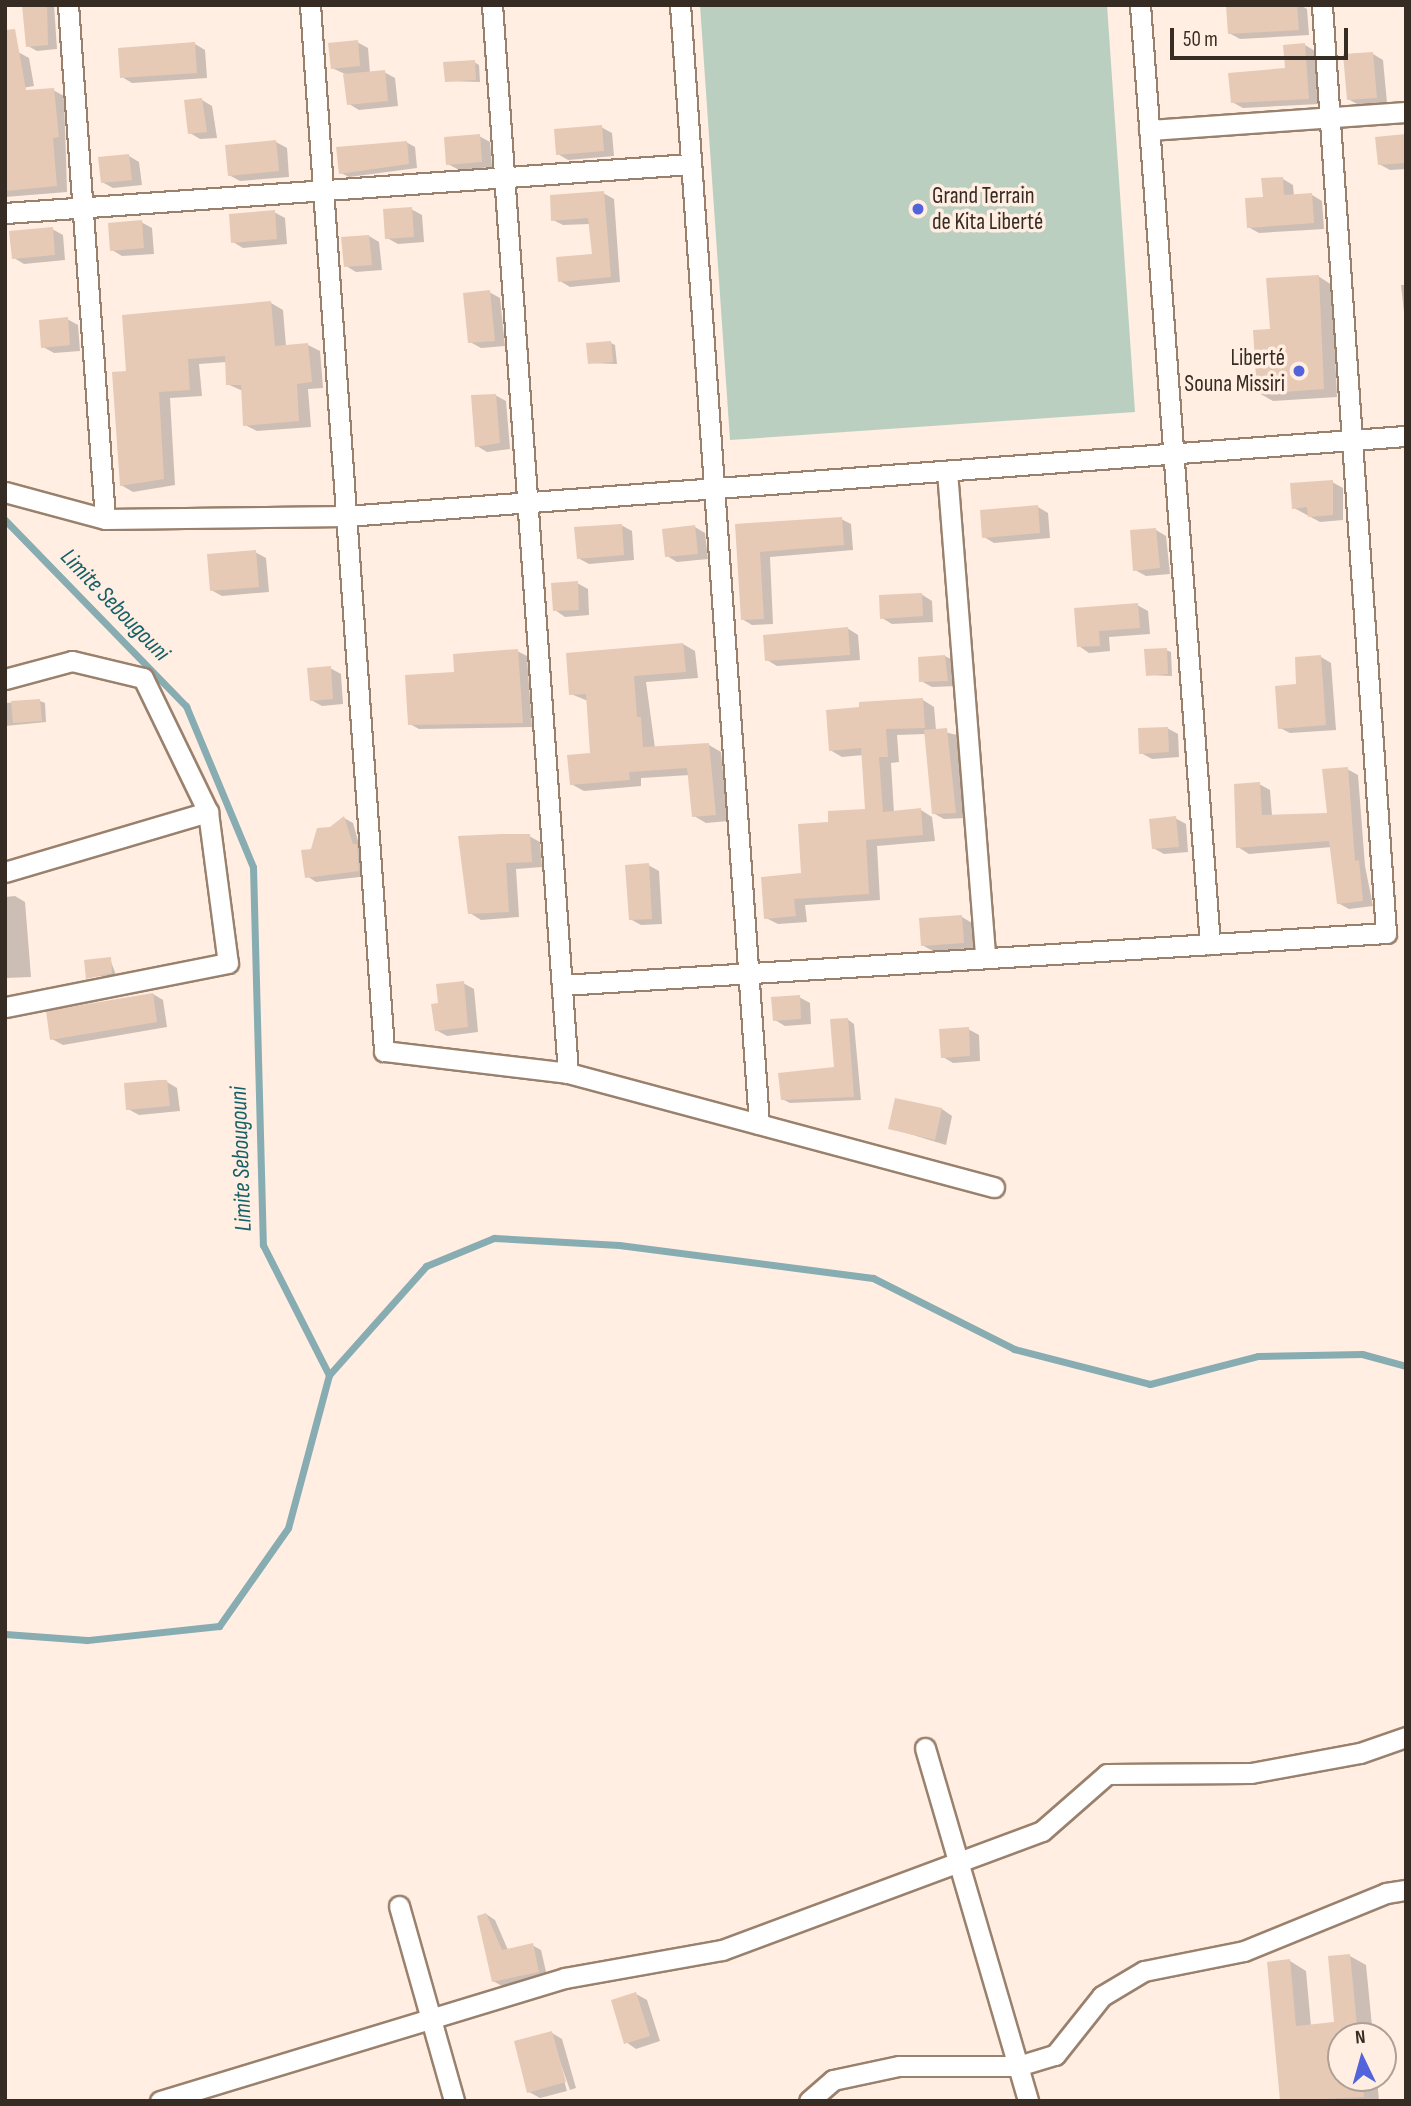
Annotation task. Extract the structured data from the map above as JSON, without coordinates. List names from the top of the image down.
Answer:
{
  "water": ["Limite Sebougouni"],
  "places": ["Grand Terrain de Kita Liberté", "Liberté Souna Missiri"],
  "scale_bar": "50 m",
  "north": "top"
}
